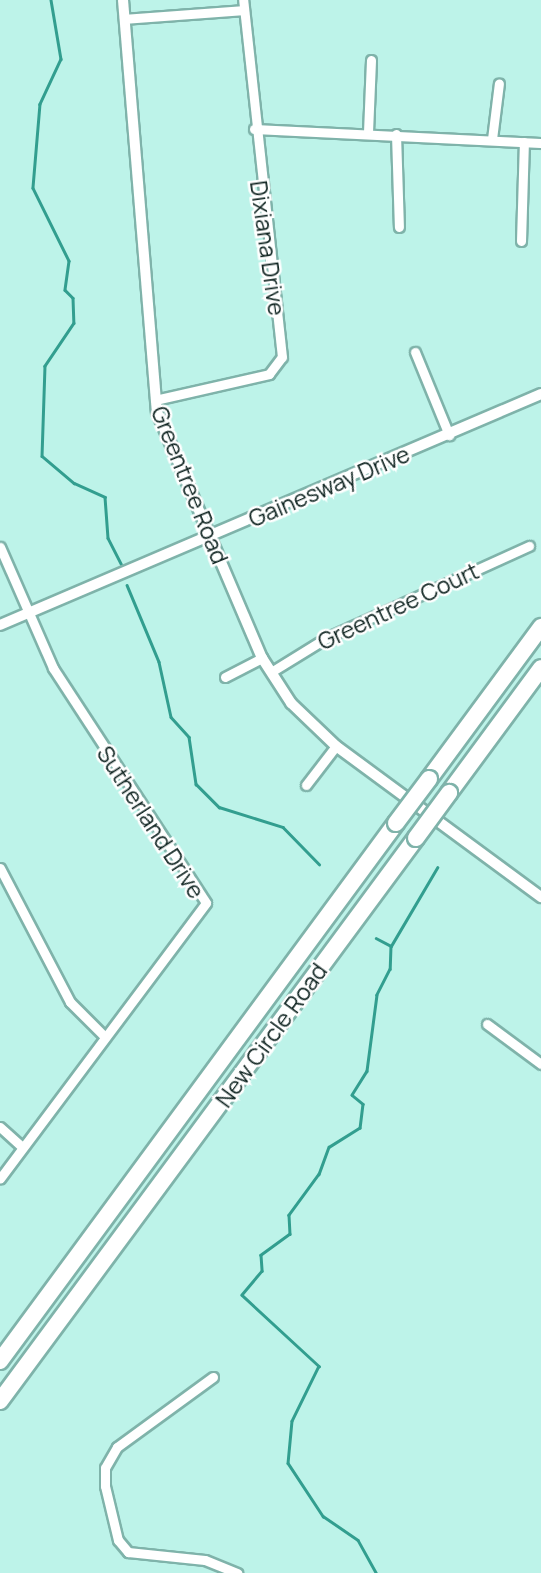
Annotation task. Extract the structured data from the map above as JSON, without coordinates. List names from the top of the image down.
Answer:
{
  "streets": {
    "highway": ["New Circle Road"],
    "street": [
      "Dixiana Drive",
      "Greentree Road",
      "Gainesway Drive",
      "Greentree Court",
      "Sutherland Drive"
    ]
  },
  "crossings": [
    ["Dixiana Drive", "Greentree Road"],
    ["Greentree Road", "Gainesway Drive"],
    ["Greentree Road", "Greentree Court"],
    ["Gainesway Drive", "Sutherland Drive"]
  ]
}
